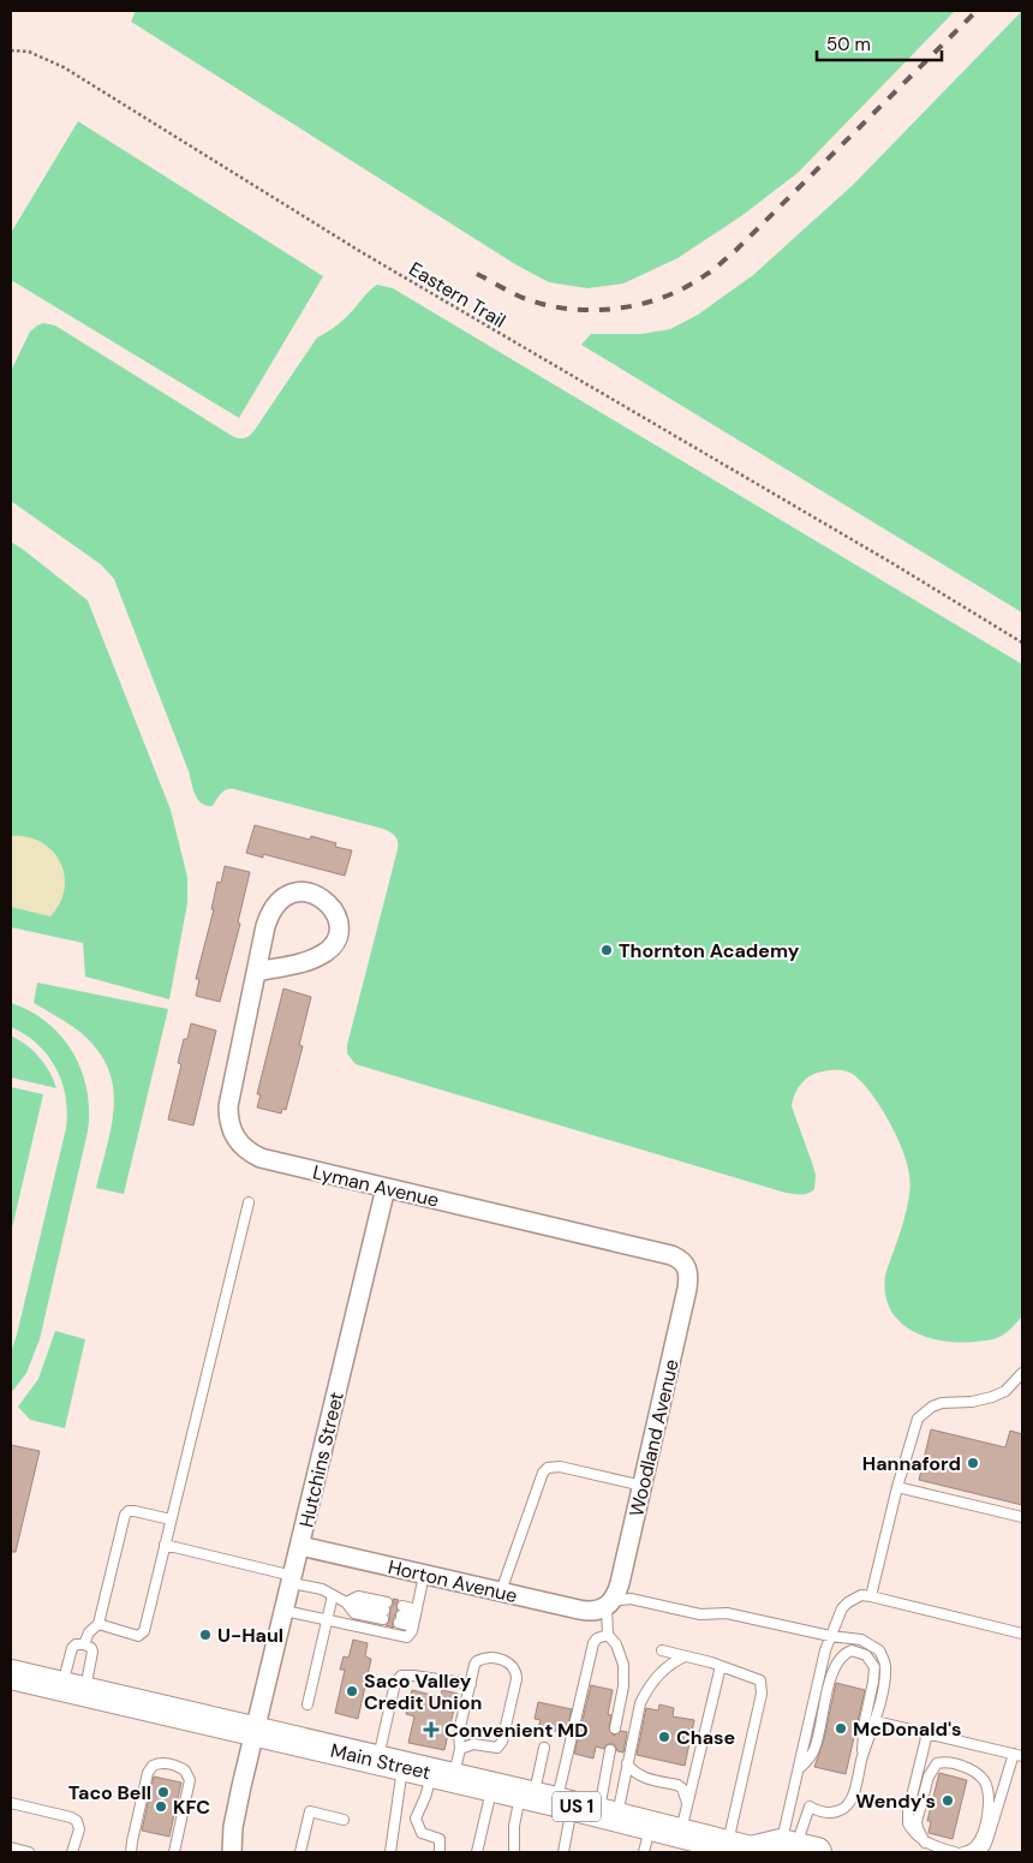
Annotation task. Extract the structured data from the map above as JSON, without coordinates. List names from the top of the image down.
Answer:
{
  "streets": {
    "main road": ["Main Street", "US 1"],
    "street": [
      "Lyman Avenue",
      "Woodland Avenue",
      "Hutchins Street",
      "Horton Avenue"
    ],
    "path": ["Eastern Trail"]
  },
  "crossings": [
    ["Lyman Avenue", "Woodland Avenue"],
    ["Lyman Avenue", "Hutchins Street"],
    ["Woodland Avenue", "Horton Avenue"],
    ["Hutchins Street", "Horton Avenue"],
    ["Hutchins Street", "Main Street"]
  ],
  "places": {
    "other": [
      "Thornton Academy",
      "Hannaford",
      "U-Haul",
      "Saco Valley Credit Union",
      "McDonald's",
      "Chase",
      "Taco Bell",
      "Wendy's",
      "KFC"
    ],
    "health": ["Convenient MD"]
  },
  "scale_bar": "50 m"
}
